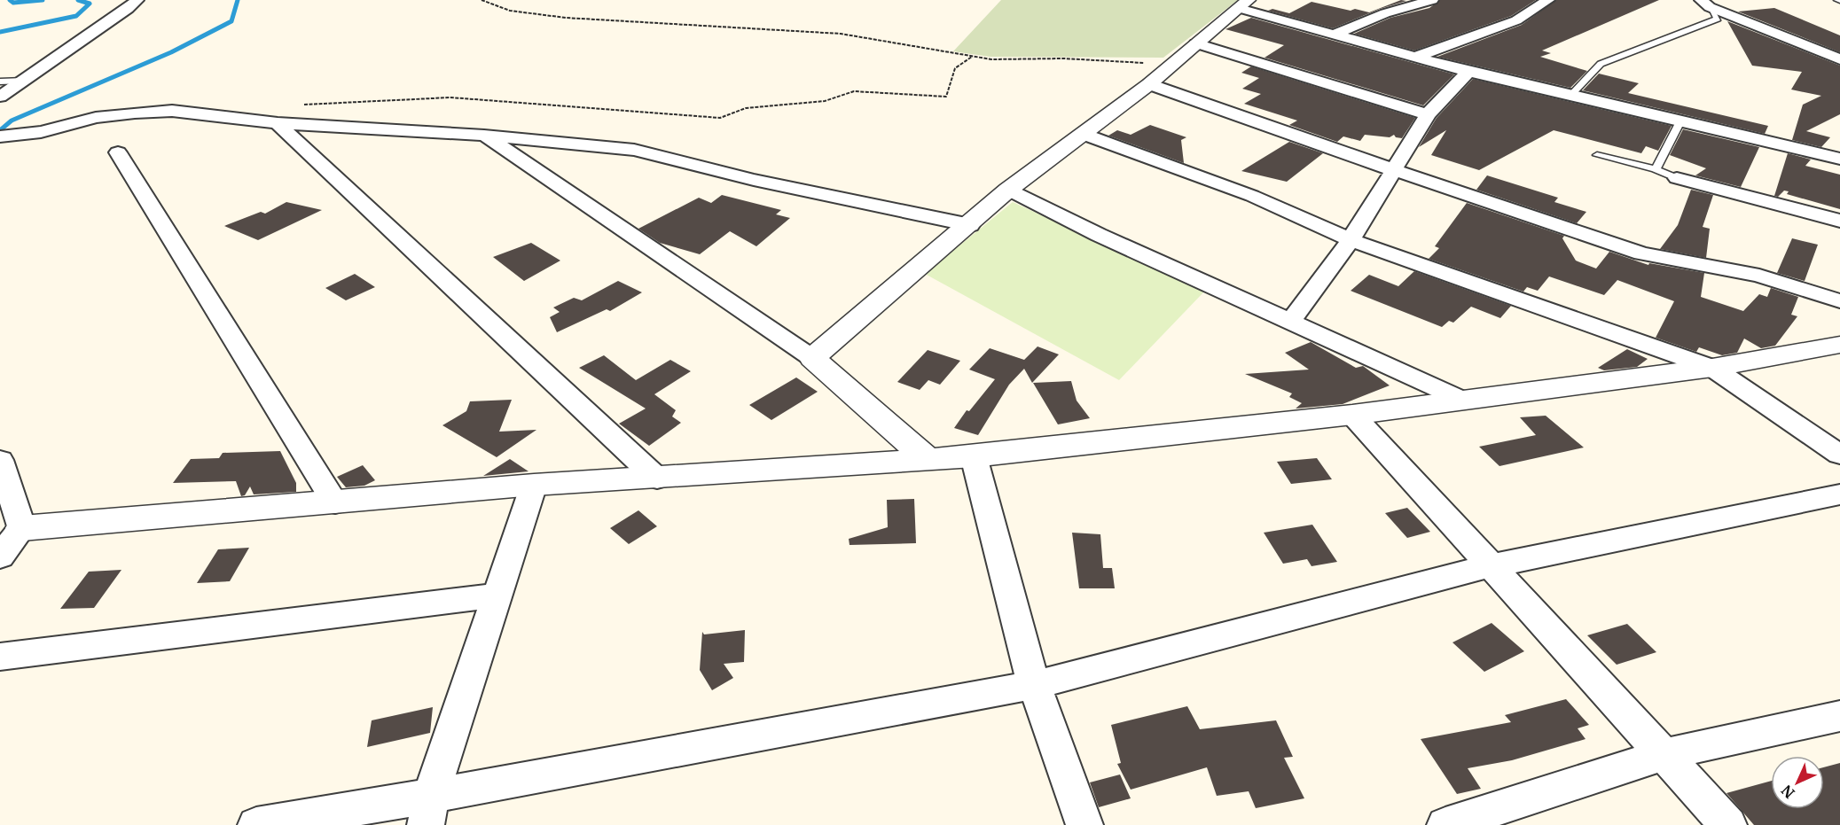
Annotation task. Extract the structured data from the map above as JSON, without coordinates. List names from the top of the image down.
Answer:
{
  "north": "bottom left"
}
